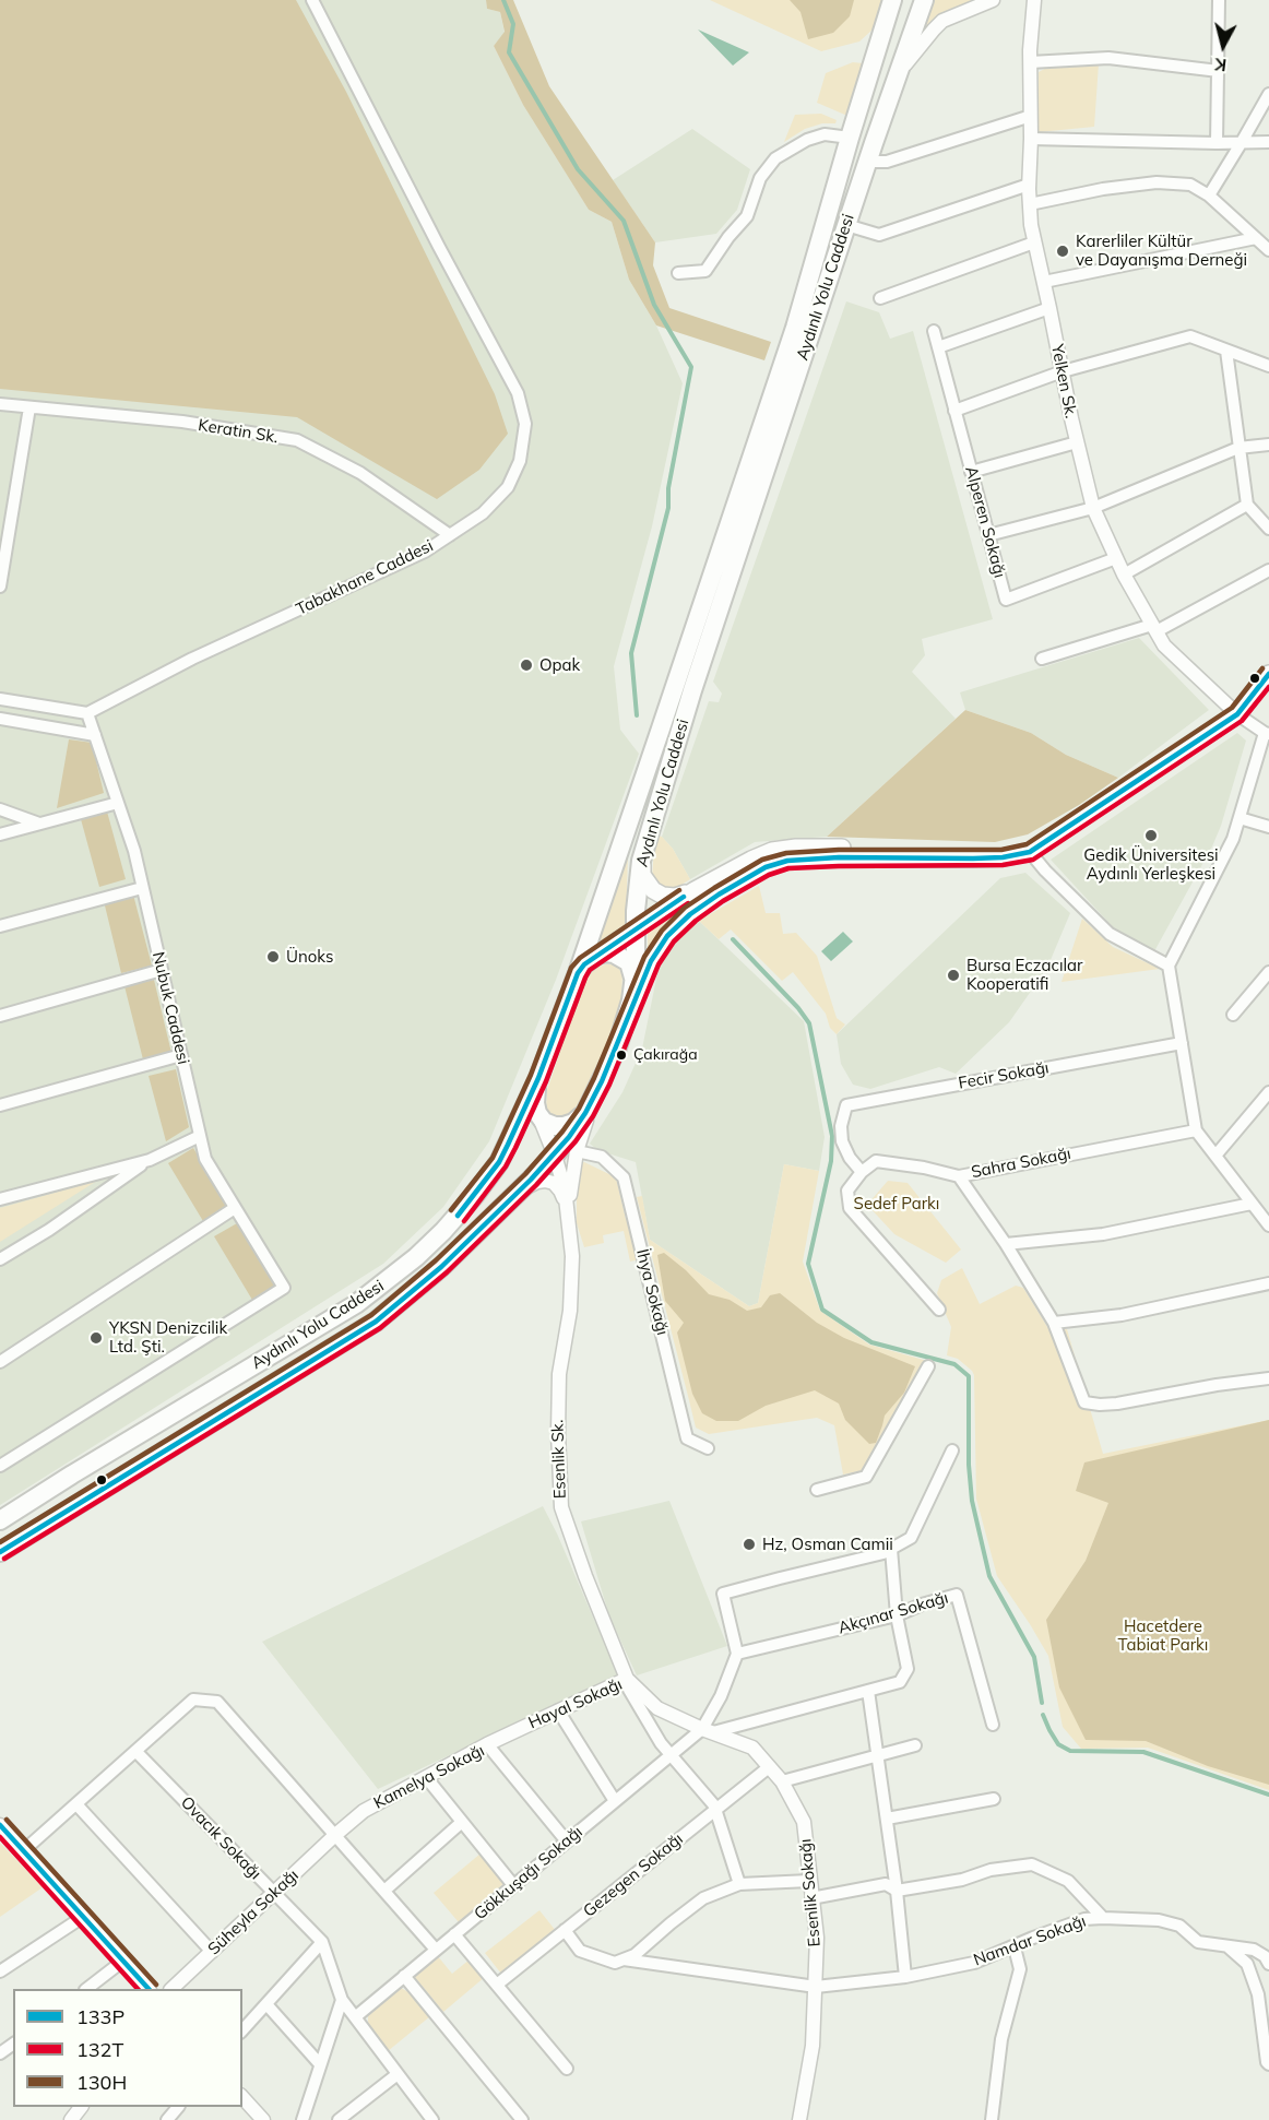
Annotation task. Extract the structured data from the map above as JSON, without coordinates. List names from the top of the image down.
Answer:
{
  "streets": {
    "main road": ["Aydınlı Yolu Caddesi"],
    "street": [
      "Yelken Sk.",
      "Keratin Sk.",
      "Alperen Sokağı",
      "Tabakhane Caddesi",
      "Nubuk Caddesi",
      "Fecir Sokağı",
      "Sahra Sokağı",
      "İhya Sokağı",
      "Esenlik Sk.",
      "Akçınar Sokağı",
      "Hayal Sokağı",
      "Kamelya Sokağı",
      "Ovacık Sokağı",
      "Gökkuşağı Sokağı",
      "Gezegen Sokağı",
      "Esenlik Sokağı",
      "Süheyla Sokağı",
      "Namdar Sokağı"
    ]
  },
  "crossings": [
    ["Aydınlı Yolu Caddesi", "Esenlik Sk."],
    ["Yelken Sk.", "Alperen Sokağı"],
    ["Keratin Sk.", "Tabakhane Caddesi"],
    ["Tabakhane Caddesi", "Nubuk Caddesi"],
    ["Fecir Sokağı", "Sahra Sokağı"],
    ["İhya Sokağı", "Esenlik Sk."],
    ["Esenlik Sk.", "Hayal Sokağı"],
    ["Esenlik Sk.", "Esenlik Sokağı"],
    ["Hayal Sokağı", "Kamelya Sokağı"],
    ["Hayal Sokağı", "Gökkuşağı Sokağı"],
    ["Hayal Sokağı", "Gezegen Sokağı"],
    ["Hayal Sokağı", "Esenlik Sokağı"],
    ["Kamelya Sokağı", "Gökkuşağı Sokağı"],
    ["Kamelya Sokağı", "Süheyla Sokağı"],
    ["Ovacık Sokağı", "Gökkuşağı Sokağı"],
    ["Ovacık Sokağı", "Süheyla Sokağı"],
    ["Gökkuşağı Sokağı", "Esenlik Sokağı"],
    ["Gezegen Sokağı", "Esenlik Sokağı"],
    ["Gezegen Sokağı", "Namdar Sokağı"],
    ["Esenlik Sokağı", "Namdar Sokağı"]
  ],
  "parks": ["Sedef Parkı", "Hacetdere Tabiat Parkı"],
  "places": [
    "Karerliler Kültür ve Dayanışma Derneği",
    "Opak",
    "Gedik Üniversitesi Aydınlı Yerleşkesi",
    "Ünoks",
    "Bursa Eczacılar Kooperatifi",
    "Çakırağa",
    "YKSN Denizcilik Ltd. Şti.",
    "Hz, Osman Camii"
  ],
  "lines": ["transit line 130H", "transit line 133P", "transit line 132T"],
  "legend": ["133P", "132T", "130H"],
  "north": "bottom"
}
